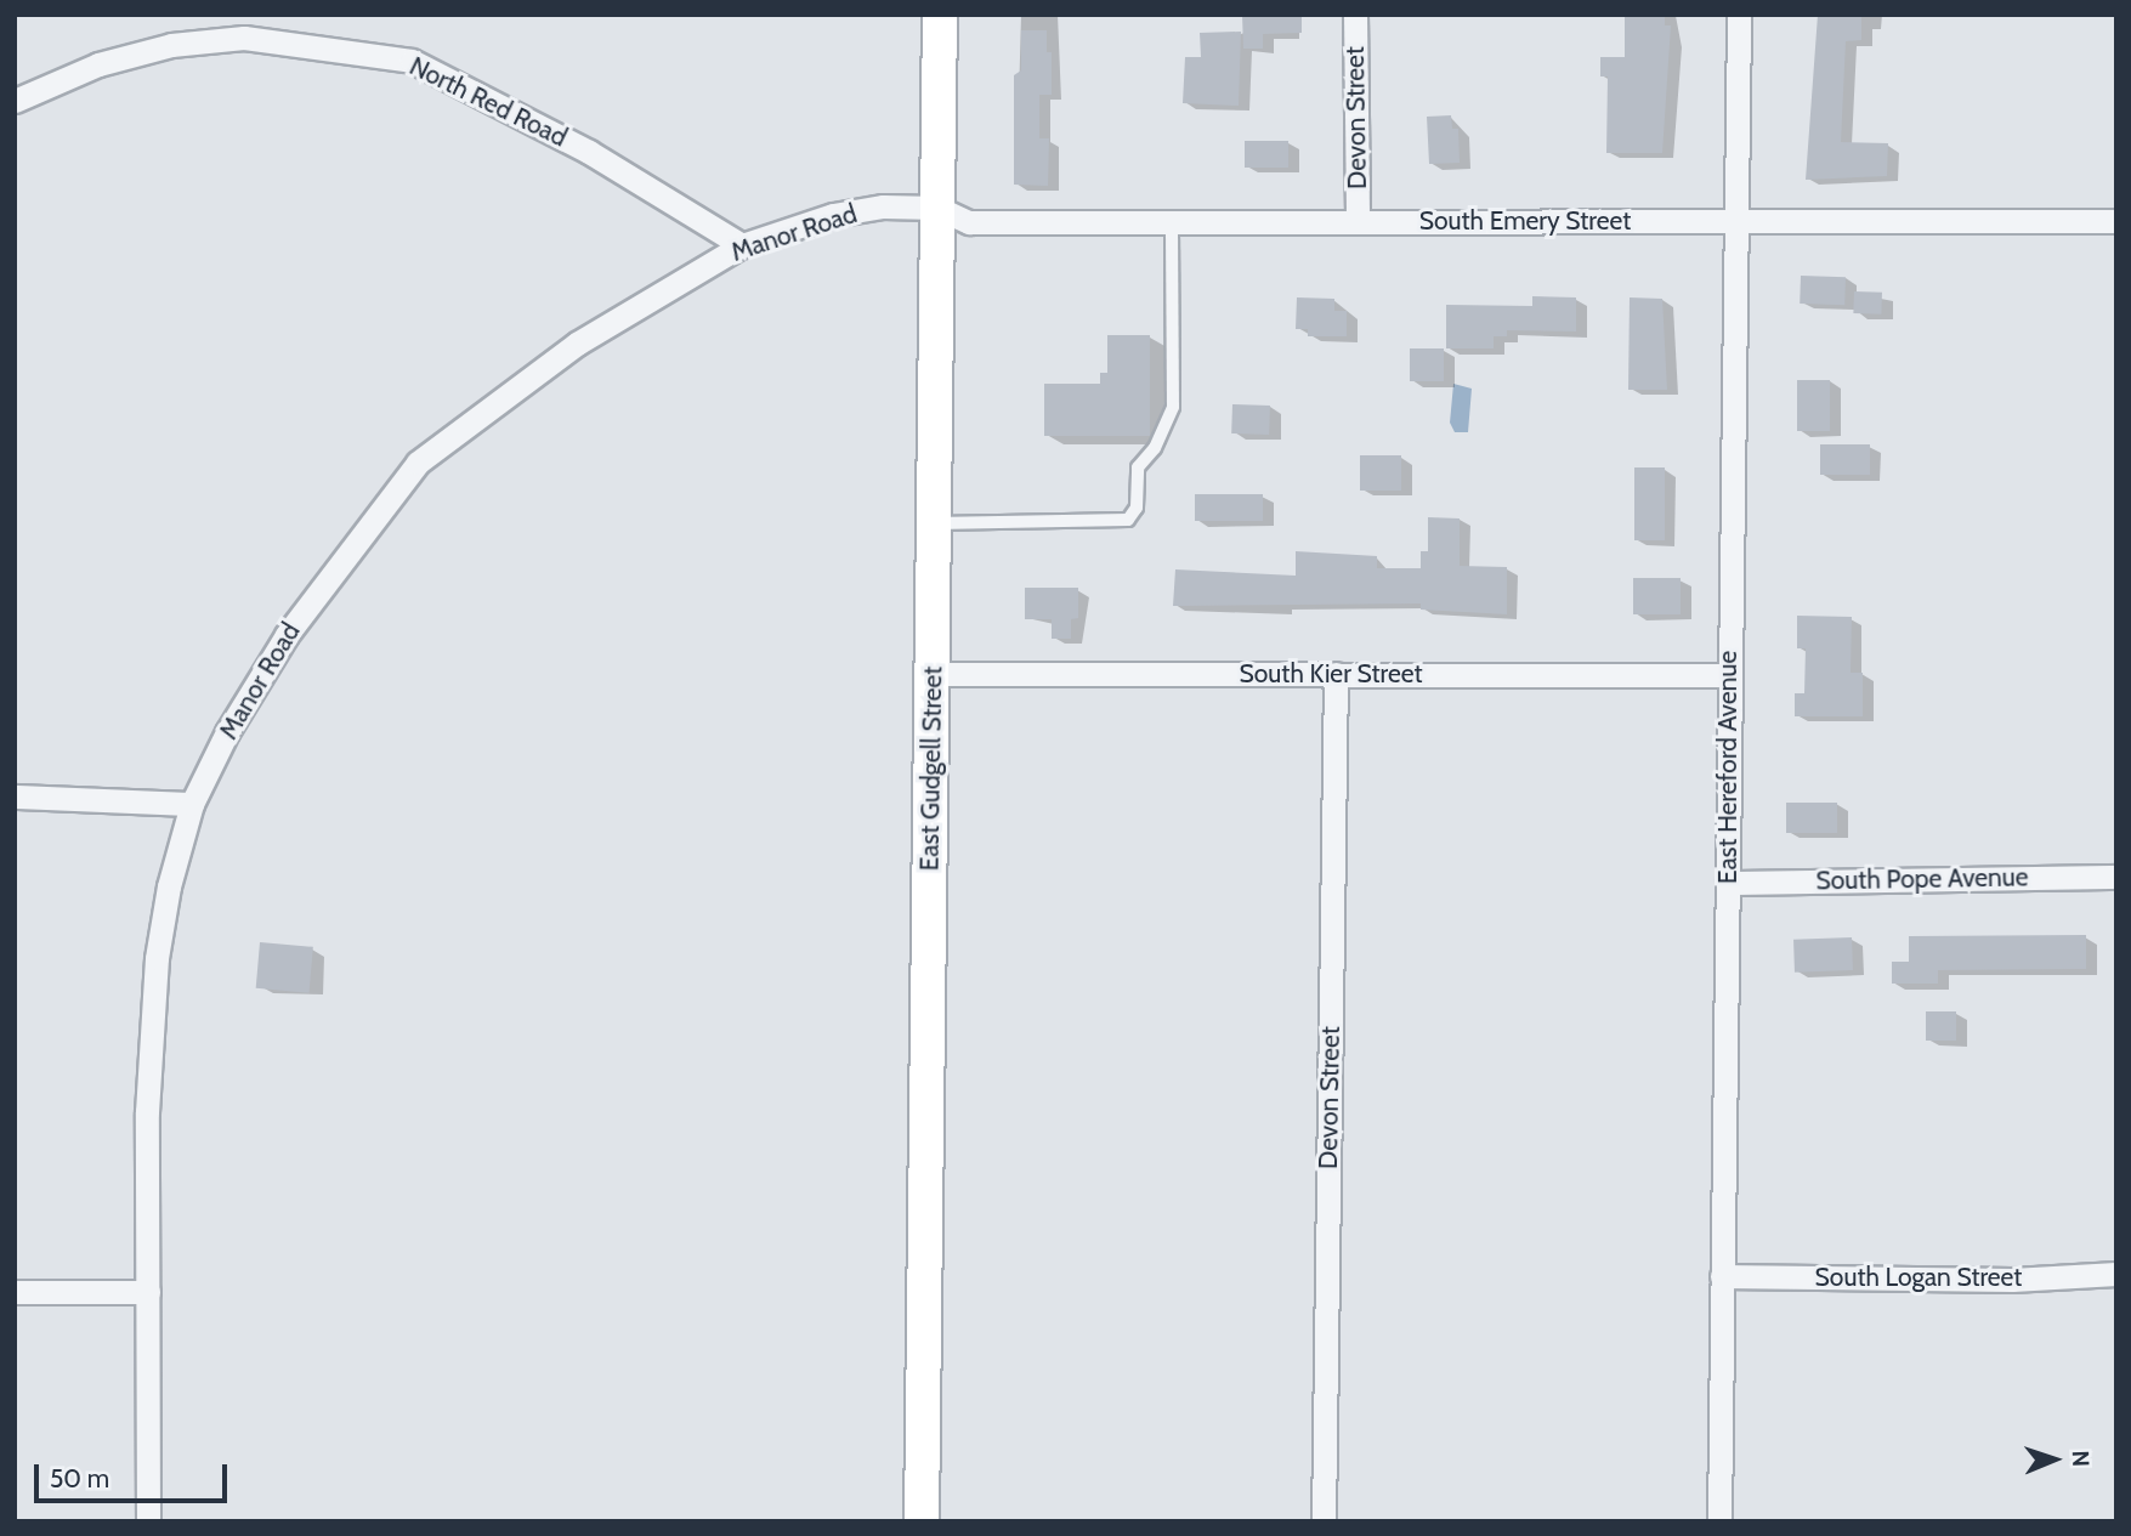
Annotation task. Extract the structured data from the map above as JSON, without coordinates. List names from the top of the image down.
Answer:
{
  "streets": {
    "street": [
      "North Red Road",
      "Devon Street",
      "South Emery Street",
      "Manor Road",
      "South Kier Street",
      "East Hereford Avenue",
      "East Gudgell Street",
      "South Pope Avenue",
      "South Logan Street"
    ]
  },
  "crossings": [
    ["North Red Road", "Manor Road"],
    ["Devon Street", "South Emery Street"],
    ["Devon Street", "South Kier Street"],
    ["South Emery Street", "Manor Road"],
    ["South Emery Street", "East Hereford Avenue"],
    ["South Emery Street", "East Gudgell Street"],
    ["Manor Road", "East Gudgell Street"],
    ["South Kier Street", "East Hereford Avenue"],
    ["South Kier Street", "East Gudgell Street"],
    ["East Hereford Avenue", "South Pope Avenue"],
    ["East Hereford Avenue", "South Logan Street"]
  ],
  "scale_bar": "50 m",
  "north": "right"
}
